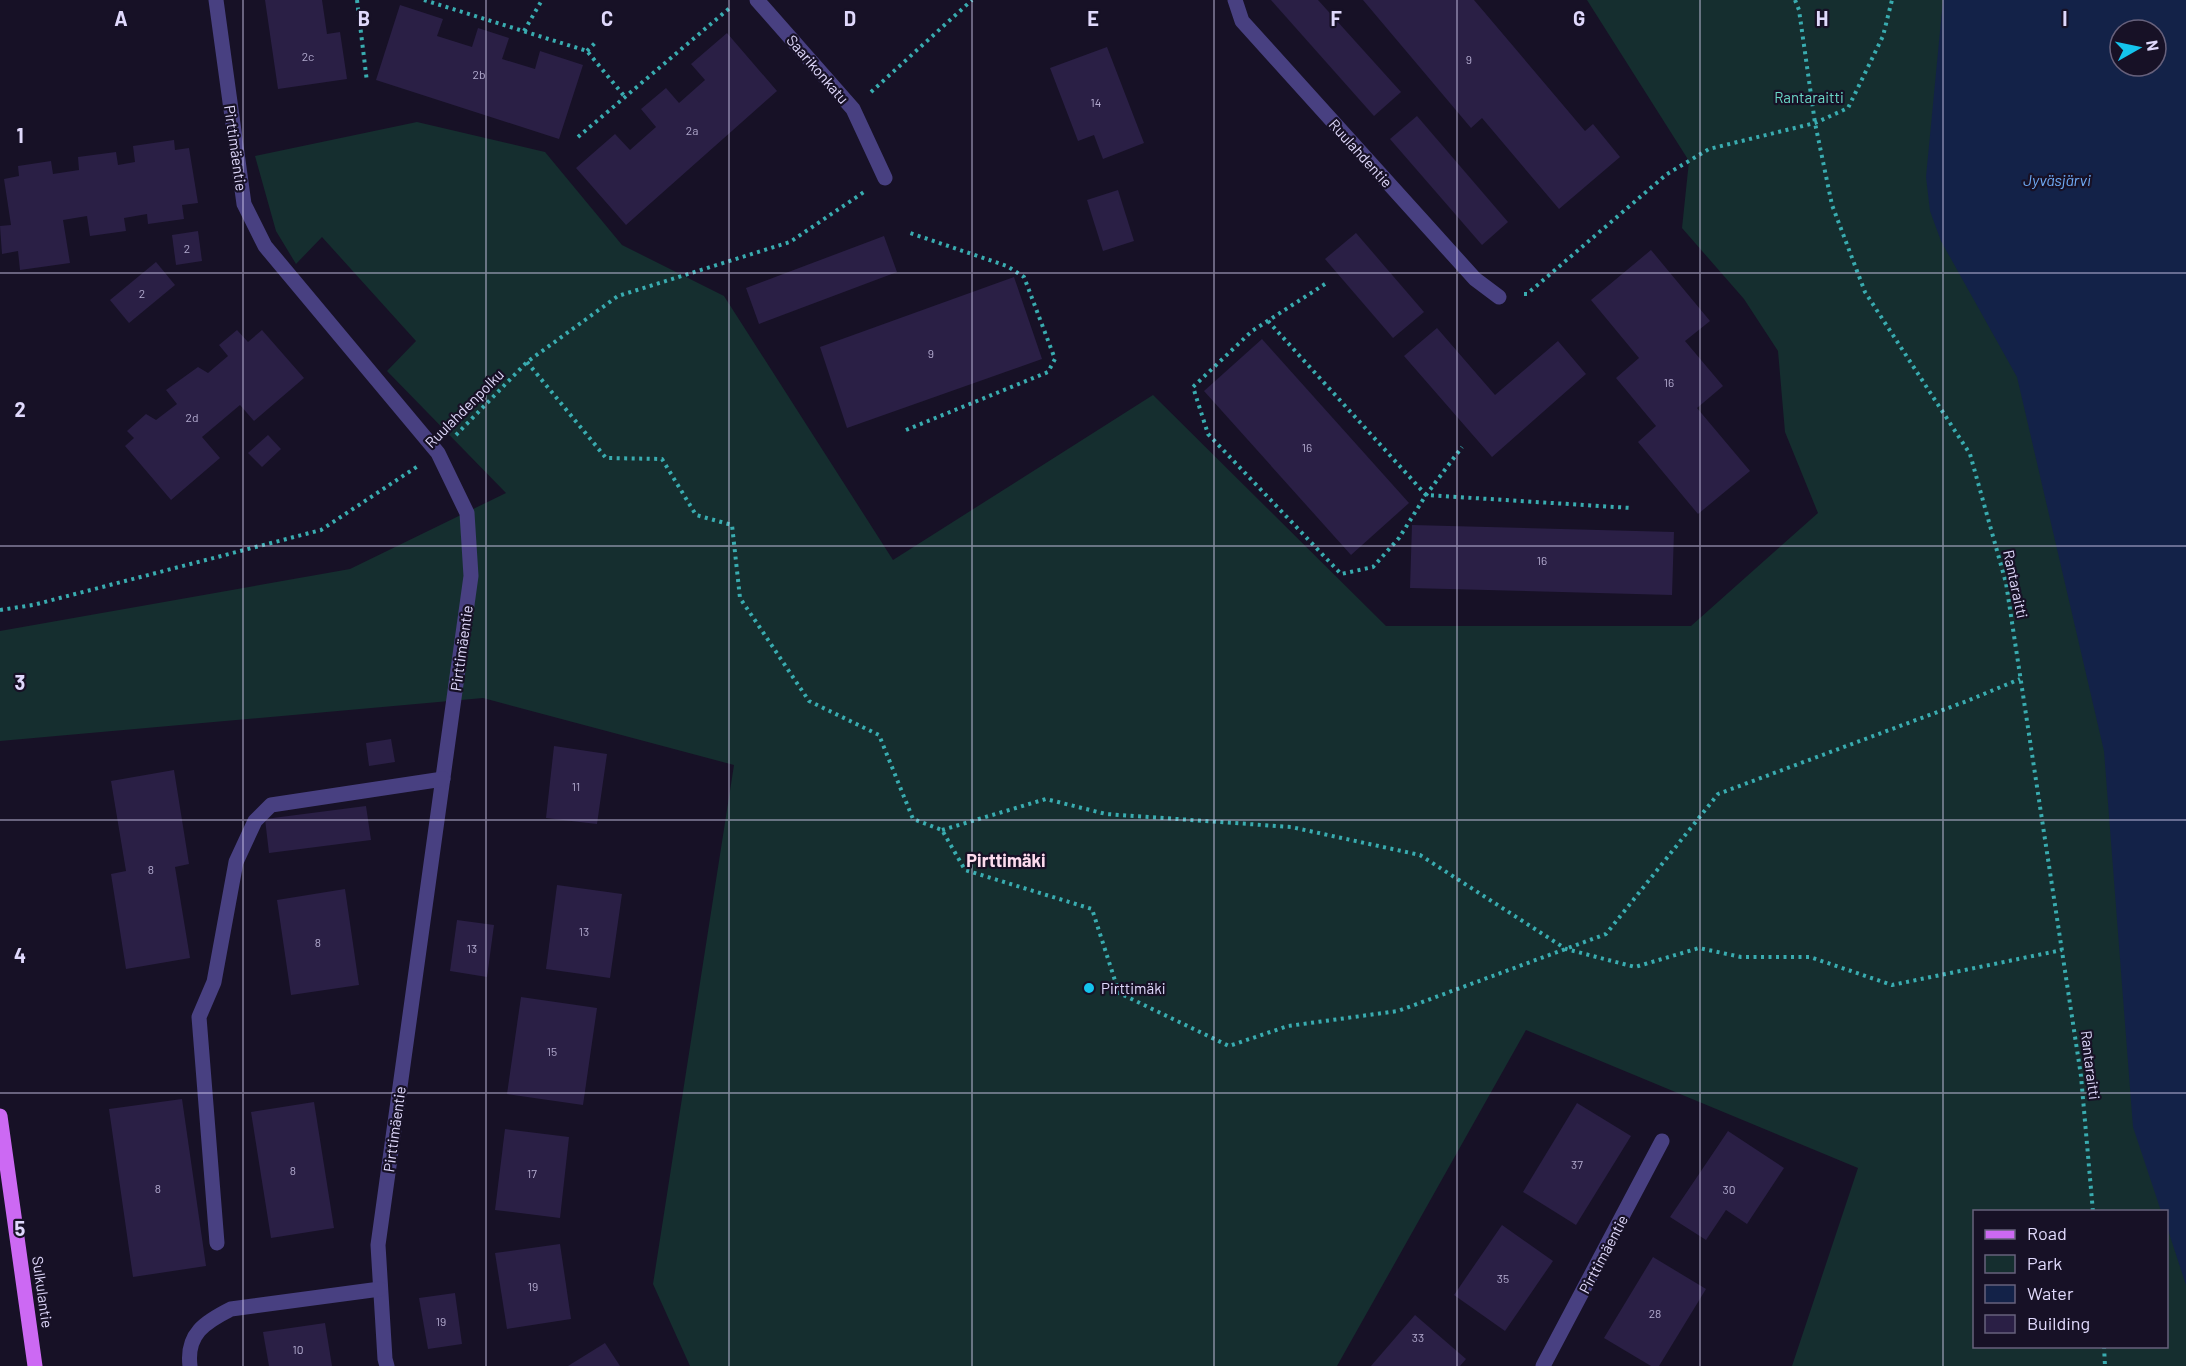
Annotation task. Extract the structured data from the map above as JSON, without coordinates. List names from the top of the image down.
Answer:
{
  "streets": {
    "main road": ["Sulkulantie"],
    "street": ["Saarikonkatu", "Pirttimäentie", "Ruulahdentie"],
    "path": ["Ruulahdenpolku", "Rantaraitti"]
  },
  "crossings": [
    ["Saarikonkatu", "Ruulahdenpolku"],
    ["Pirttimäentie", "Ruulahdenpolku"]
  ],
  "districts": ["Pirttimäki"],
  "water": ["Jyväsjärvi"],
  "parks": ["Rantaraitti"],
  "places": ["Pirttimäki"],
  "house_numbers": [
    "2c",
    "9",
    "2b",
    "14",
    "2a",
    "2",
    "2",
    "9",
    "16",
    "2d",
    "16",
    "16",
    "11",
    "8",
    "13",
    "8",
    "13",
    "15",
    "37",
    "8",
    "17",
    "8",
    "30",
    "35",
    "19",
    "28",
    "19",
    "33",
    "10"
  ],
  "legend": [
    "Road",
    "Park",
    "Water",
    "Building"
  ],
  "north": "right",
  "grid": {
    "columns": [
      "A",
      "B",
      "C",
      "D",
      "E",
      "F",
      "G",
      "H",
      "I"
    ],
    "rows": [
      "1",
      "2",
      "3",
      "4",
      "5"
    ]
  }
}
